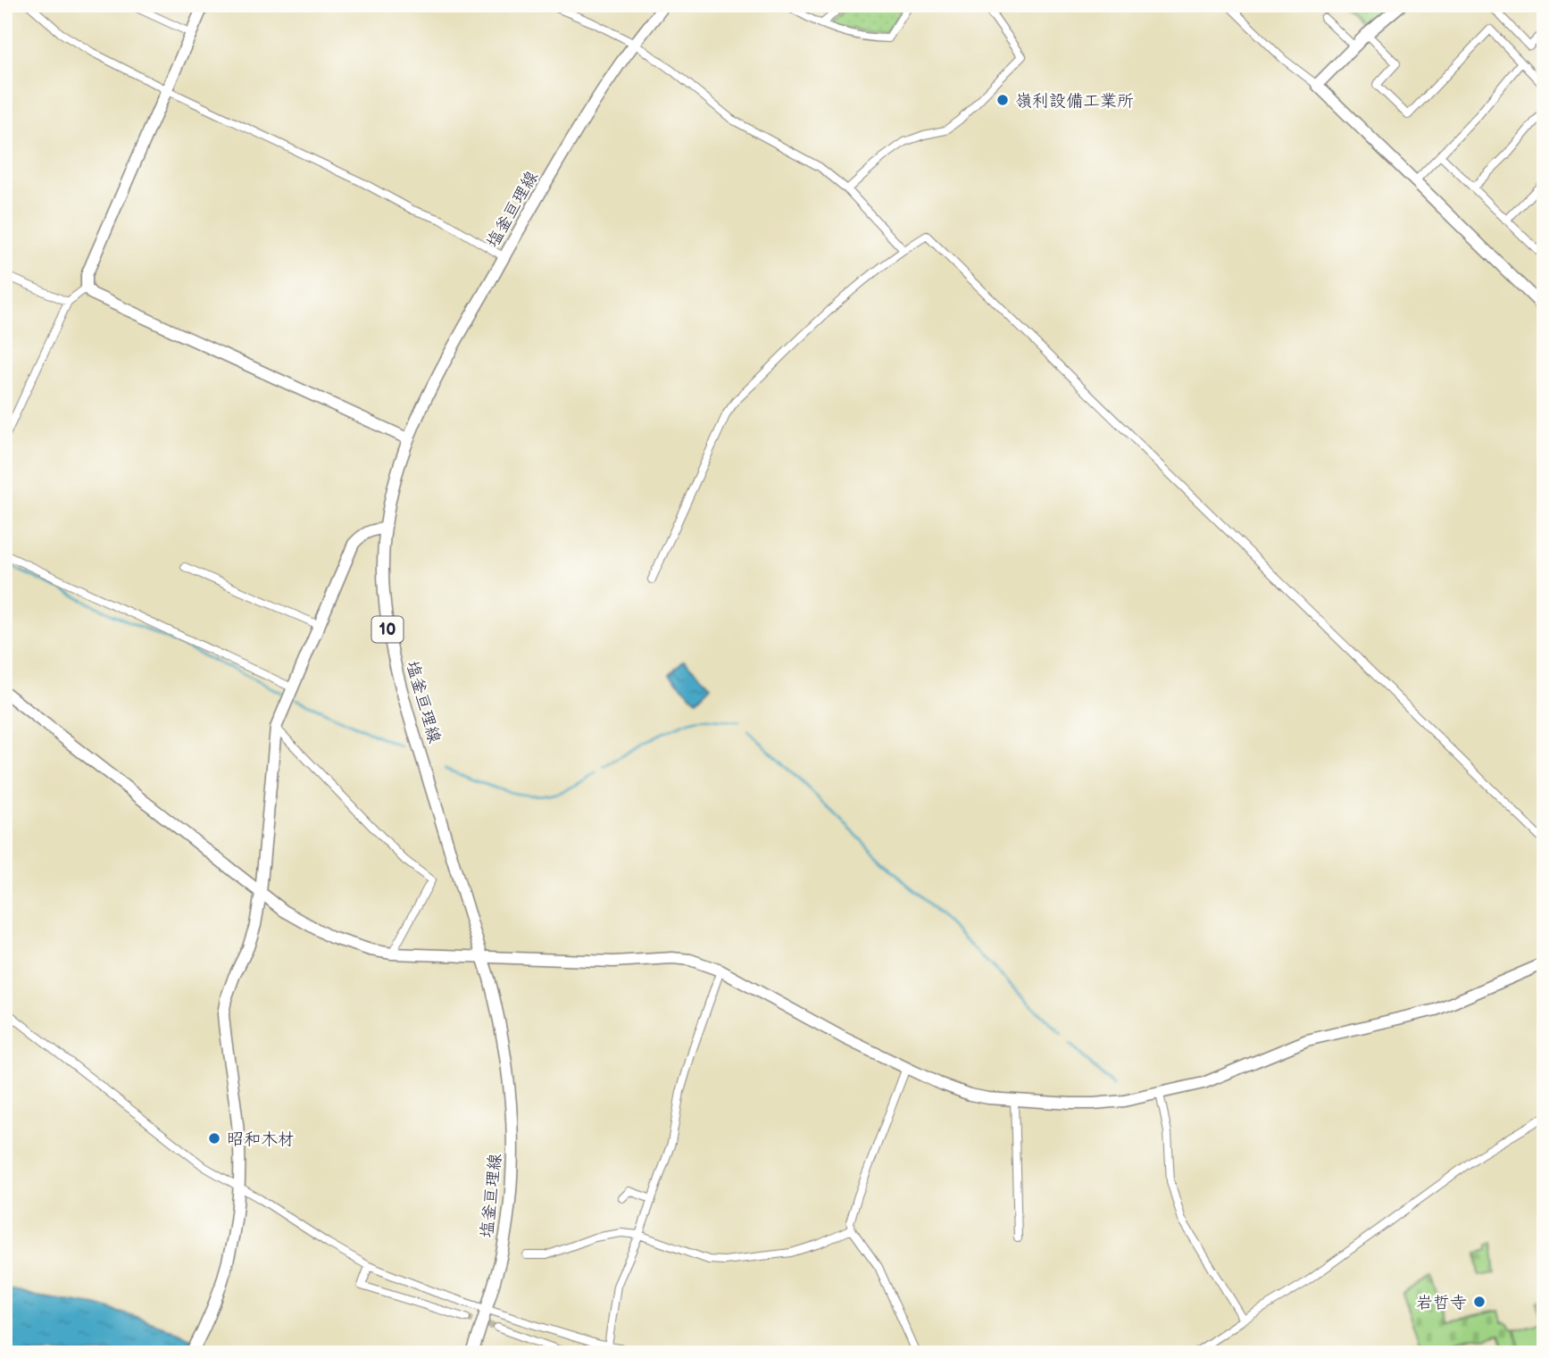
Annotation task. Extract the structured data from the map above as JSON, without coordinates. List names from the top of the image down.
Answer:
{
  "streets": {
    "street": ["塩釜亘理線", "10"]
  },
  "places": ["嶺利設備工業所", "昭和木材", "岩哲寺"]
}
